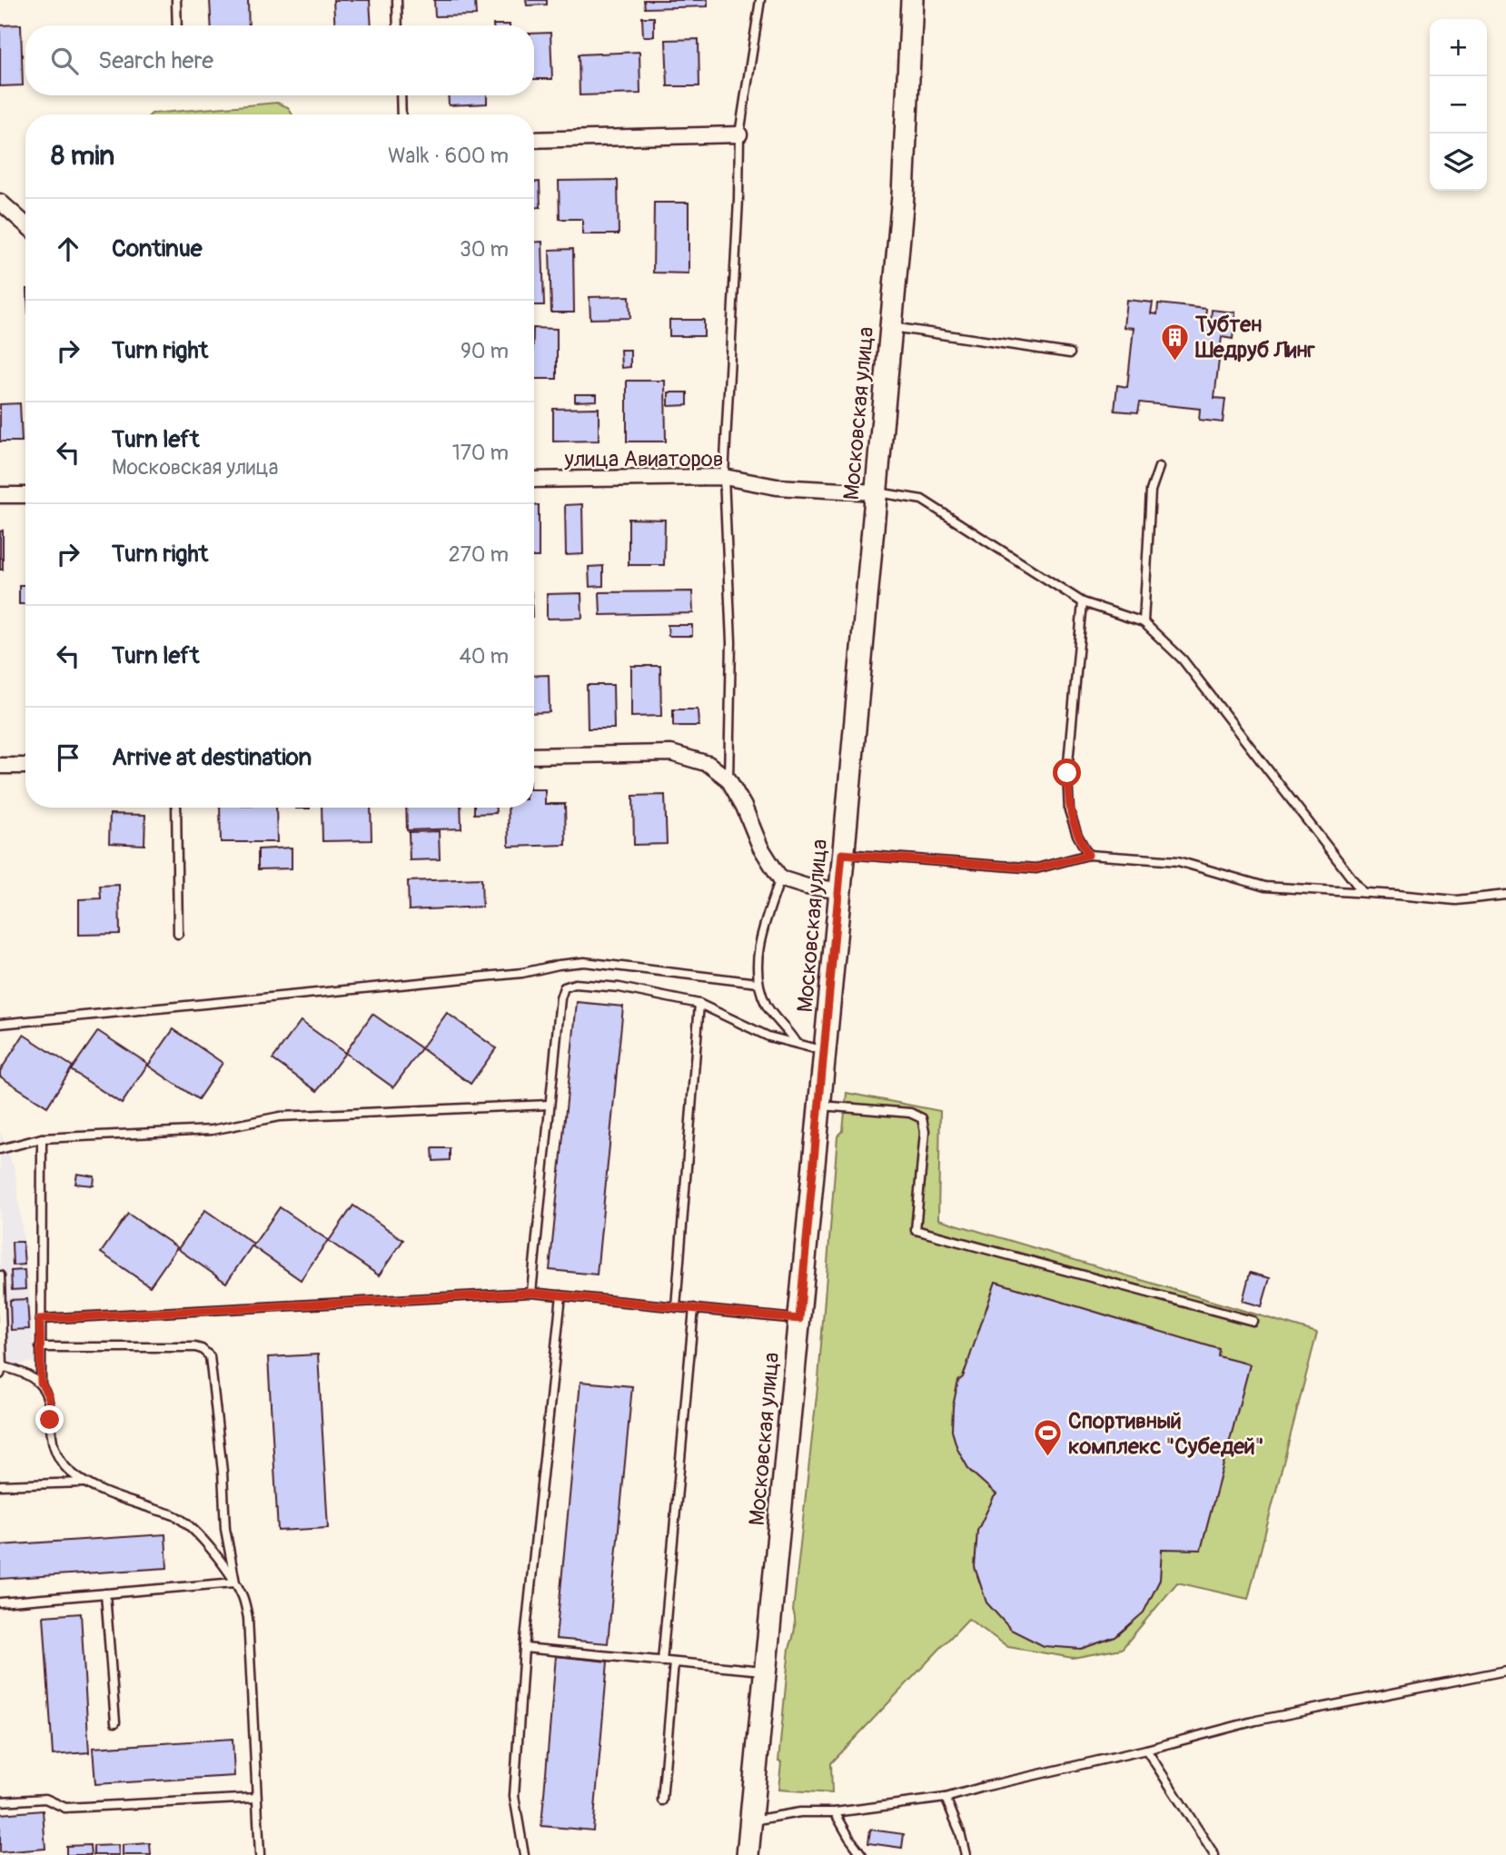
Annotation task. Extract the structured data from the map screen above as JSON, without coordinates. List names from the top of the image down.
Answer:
{
  "streets": {
    "main road": ["Московская улица"],
    "street": ["улица Авиаторов"]
  },
  "crossings": [
    ["Московская улица", "улица Авиаторов"]
  ],
  "places": {
    "building": ["Тубтен Шедруб Линг"],
    "sports": ["Спортивный комплекс \"Субедей\""]
  },
  "page": {
    "map_buttons": ["+", "−"],
    "search": "Search here",
    "heading": ["8 min", "Walk · 600 m"],
    "list": [
      ["Continue", "30 m"],
      ["Turn right", "90 m"],
      ["Turn left", "Московская улица", "170 m"],
      ["Turn right", "270 m"],
      ["Turn left", "40 m"],
      "Arrive at destination"
    ]
  }
}
